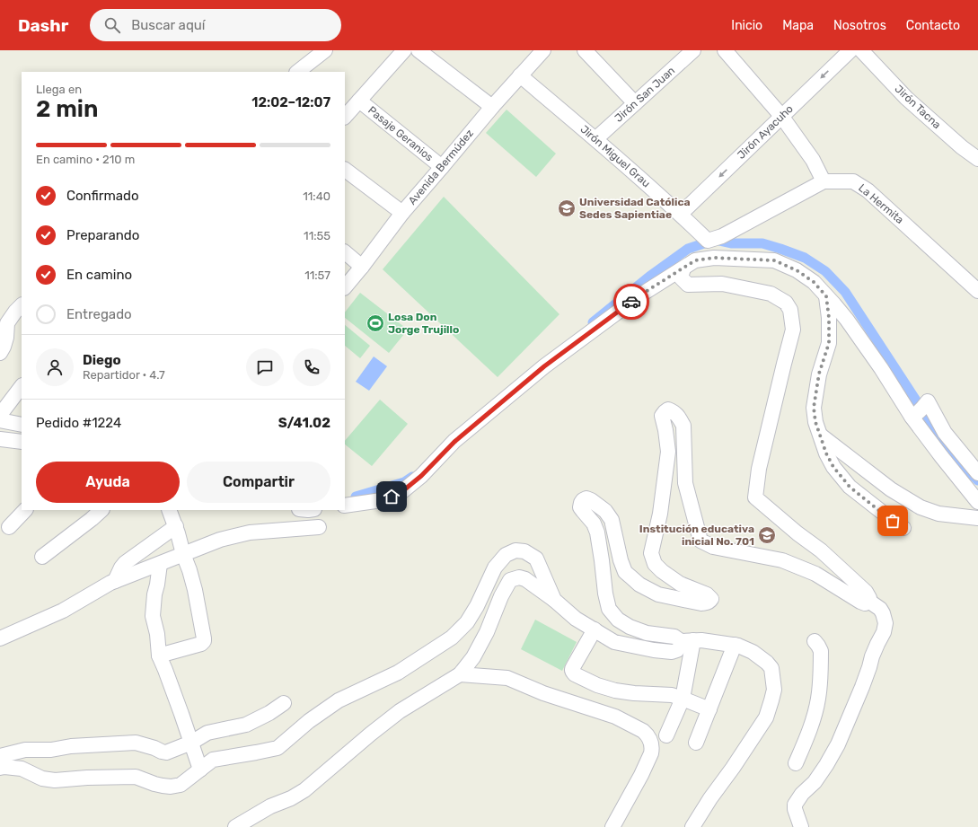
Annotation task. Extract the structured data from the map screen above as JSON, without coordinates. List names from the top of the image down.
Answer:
{
  "streets": {
    "street": [
      "Jirón San Juan",
      "Jirón Tacna",
      "Jirón Ayacuho",
      "Pasaje Geranios",
      "Jirón Miguel Grau",
      "Avenida Bermúdez",
      "La Hermita"
    ]
  },
  "crossings": [
    ["Jirón San Juan", "Jirón Miguel Grau"],
    ["Jirón Ayacuho", "Jirón Miguel Grau"],
    ["Pasaje Geranios", "Avenida Bermúdez"],
    ["Jirón Miguel Grau", "Avenida Bermúdez"],
    ["Jirón Miguel Grau", "La Hermita"]
  ],
  "one_way": ["Jirón Ayacuho"],
  "places": {
    "school or university": ["Universidad Católica Sedes Sapientiae", "Institución educativa inicial No. 701"],
    "sports": ["Losa Don Jorge Trujillo"]
  },
  "page": {
    "header": "Dashr",
    "search": "Buscar aquí",
    "nav": [
      "Inicio",
      "Mapa",
      "Nosotros",
      "Contacto"
    ],
    "heading": ["2 min", "Llega en", "12:02–12:07"],
    "panel": [
      "Diego",
      "Repartidor · 4.7",
      "Pedido #1224",
      "S/41.02"
    ],
    "bar": "En camino · 210 m",
    "list": [
      ["Confirmado", "11:40"],
      ["Preparando", "11:55"],
      ["En camino", "11:57"],
      "Entregado"
    ],
    "buttons": ["Ayuda", "Compartir"]
  }
}
